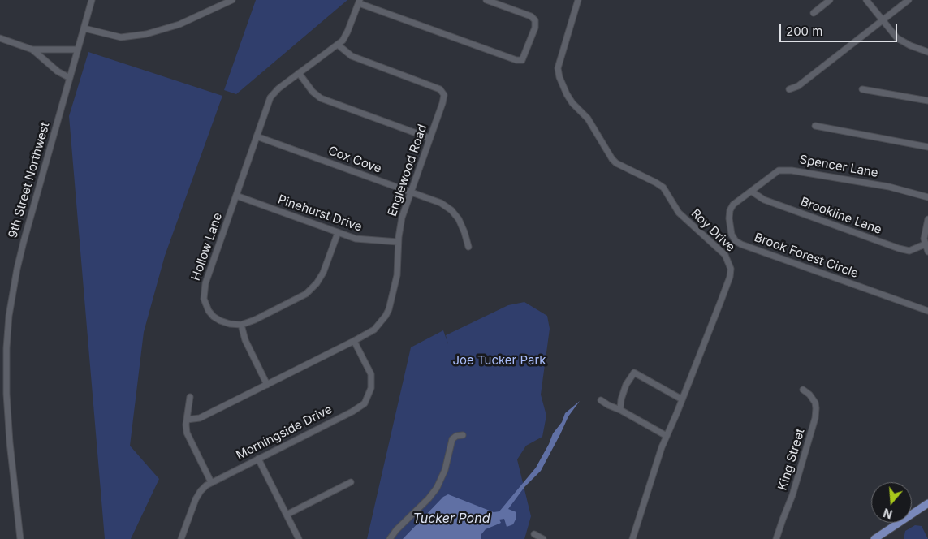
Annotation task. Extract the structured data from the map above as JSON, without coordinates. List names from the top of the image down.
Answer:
{
  "streets": {
    "street": [
      "Cox Cove",
      "Spencer Lane",
      "Englewood Road",
      "9th Street Northwest",
      "Pinehurst Drive",
      "Brookline Lane",
      "Roy Drive",
      "Hollow Lane",
      "Brook Forest Circle",
      "Morningside Drive",
      "King Street"
    ]
  },
  "crossings": [
    ["Cox Cove", "Englewood Road"],
    ["Cox Cove", "Hollow Lane"],
    ["Spencer Lane", "Brookline Lane"],
    ["Spencer Lane", "Brook Forest Circle"],
    ["Englewood Road", "Pinehurst Drive"],
    ["Englewood Road", "Hollow Lane"],
    ["Englewood Road", "Morningside Drive"],
    ["Pinehurst Drive", "Hollow Lane"],
    ["Brookline Lane", "Brook Forest Circle"]
  ],
  "water": ["Tucker Pond"],
  "parks": ["Joe Tucker Park"],
  "scale_bar": "200 m",
  "north": "bottom"
}
